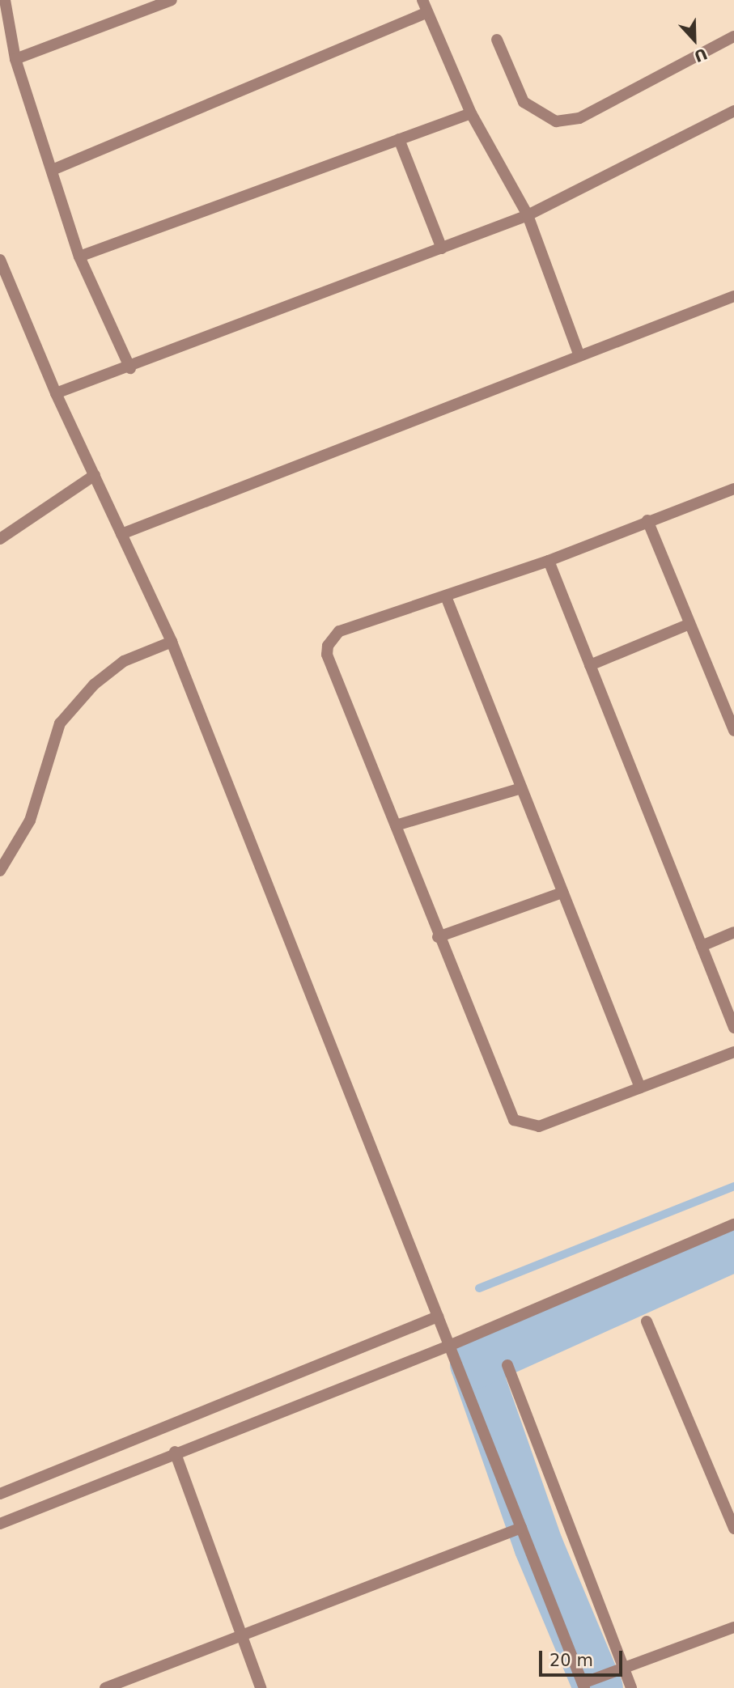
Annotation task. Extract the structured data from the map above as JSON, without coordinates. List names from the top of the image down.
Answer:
{
  "scale_bar": "20 m",
  "north": "bottom"
}
